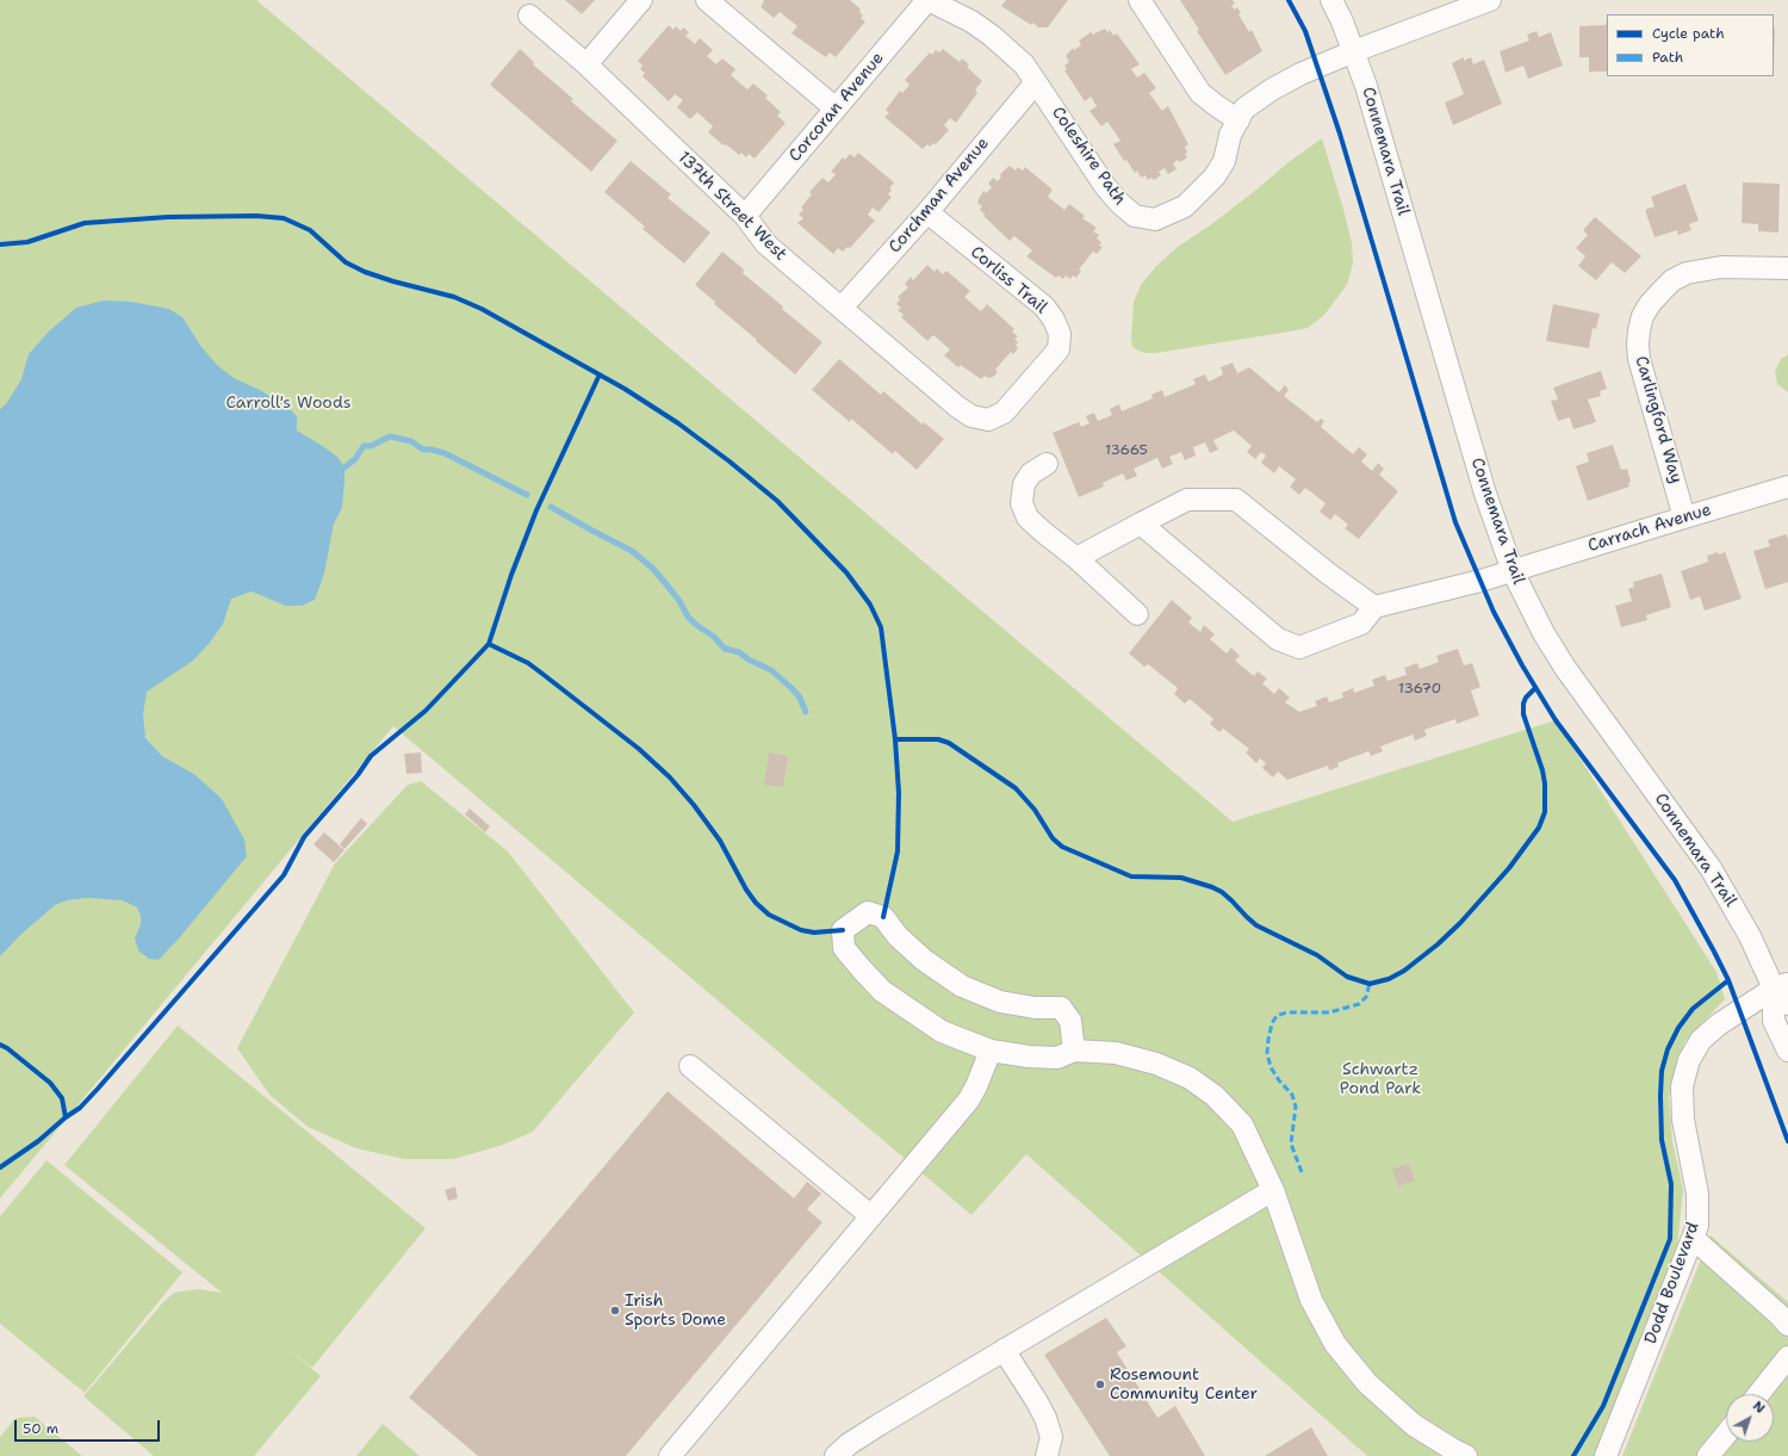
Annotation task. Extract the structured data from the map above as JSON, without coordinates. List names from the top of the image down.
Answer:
{
  "streets": {
    "street": [
      "Corcoran Avenue",
      "Connemara Trail",
      "Coleshire Path",
      "Corchman Avenue",
      "137th Street West",
      "Corliss Trail",
      "Carlingford Way",
      "Carrach Avenue",
      "Dodd Boulevard"
    ]
  },
  "crossings": [
    ["Corcoran Avenue", "Coleshire Path"],
    ["Corcoran Avenue", "137th Street West"],
    ["Connemara Trail", "Coleshire Path"],
    ["Connemara Trail", "Carrach Avenue"],
    ["Connemara Trail", "Dodd Boulevard"],
    ["Coleshire Path", "Corchman Avenue"],
    ["Corchman Avenue", "137th Street West"],
    ["Corchman Avenue", "Corliss Trail"],
    ["137th Street West", "Corliss Trail"],
    ["Carlingford Way", "Carrach Avenue"]
  ],
  "parks": ["Carroll's Woods", "Schwartz Pond Park"],
  "places": ["Irish Sports Dome", "Rosemount Community Center"],
  "house_numbers": ["13665", "13670"],
  "legend": ["Cycle path", "Path"],
  "scale_bar": "50 m",
  "north": "top right"
}
